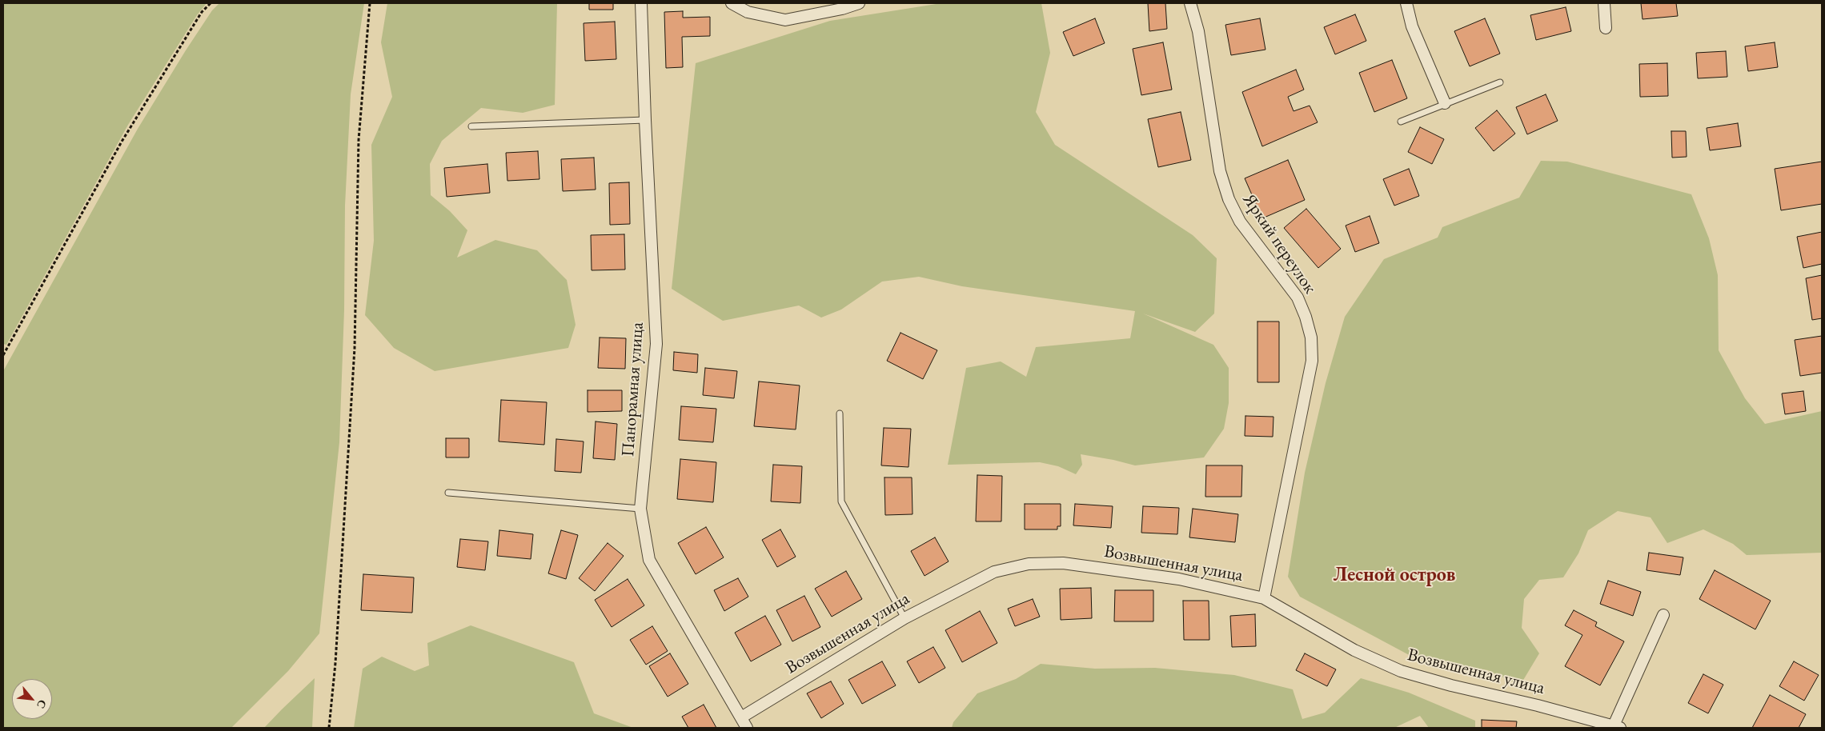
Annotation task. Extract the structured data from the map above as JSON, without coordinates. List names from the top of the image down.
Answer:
{
  "streets": {
    "street": ["Яркий переулок", "Панорамная улица", "Возвышенная улица"]
  },
  "crossings": [
    ["Яркий переулок", "Возвышенная улица"],
    ["Панорамная улица", "Возвышенная улица"]
  ],
  "districts": ["Лесной остров"],
  "north": "bottom right"
}
